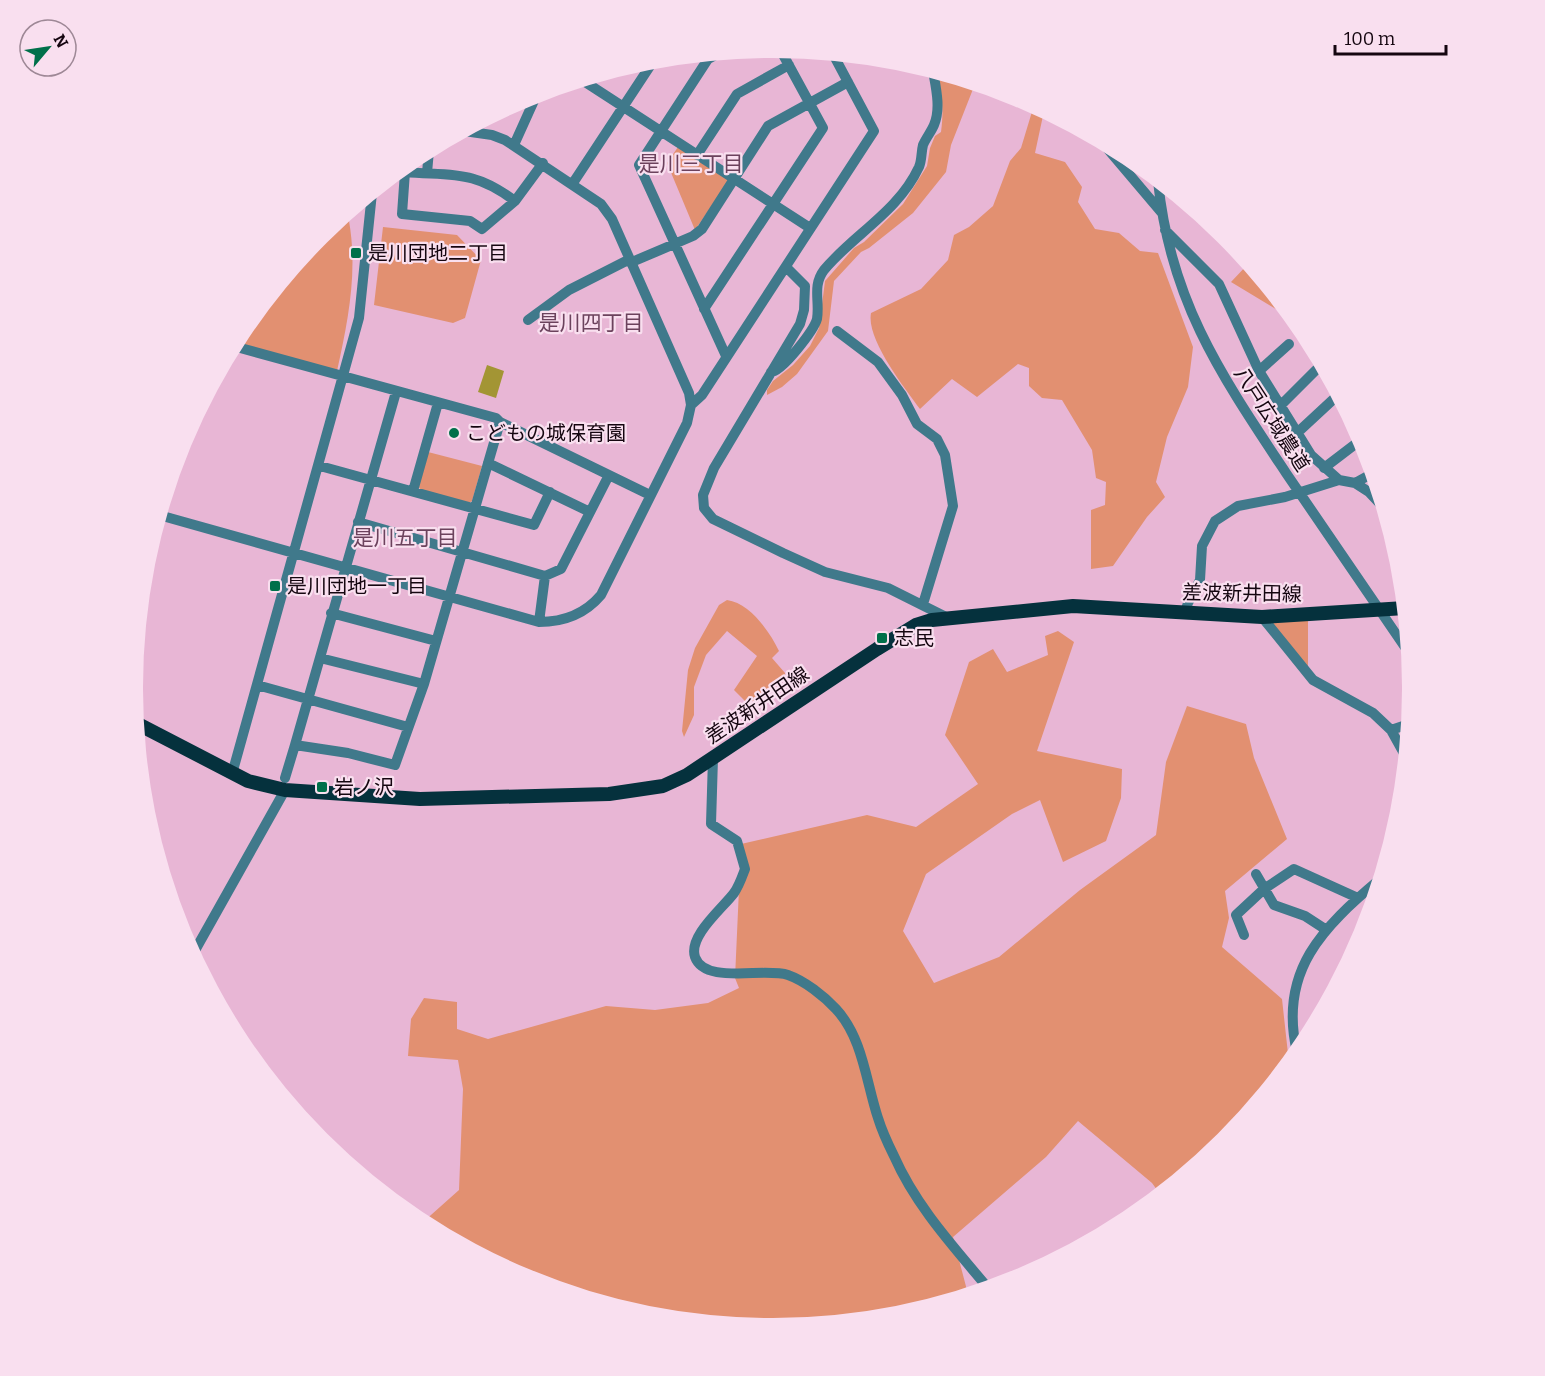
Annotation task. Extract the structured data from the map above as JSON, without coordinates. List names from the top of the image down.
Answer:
{
  "streets": {
    "main road": ["差波新井田線"],
    "street": ["八戸広域農道"]
  },
  "crossings": [
    ["八戸広域農道", "差波新井田線"]
  ],
  "districts": ["是川三丁目", "是川四丁目", "是川五丁目"],
  "places": {
    "transit": [
      "是川団地二丁目",
      "是川団地一丁目",
      "志民",
      "岩ノ沢"
    ],
    "other": ["こどもの城保育園"]
  },
  "scale_bar": "100 m",
  "north": "top right"
}
